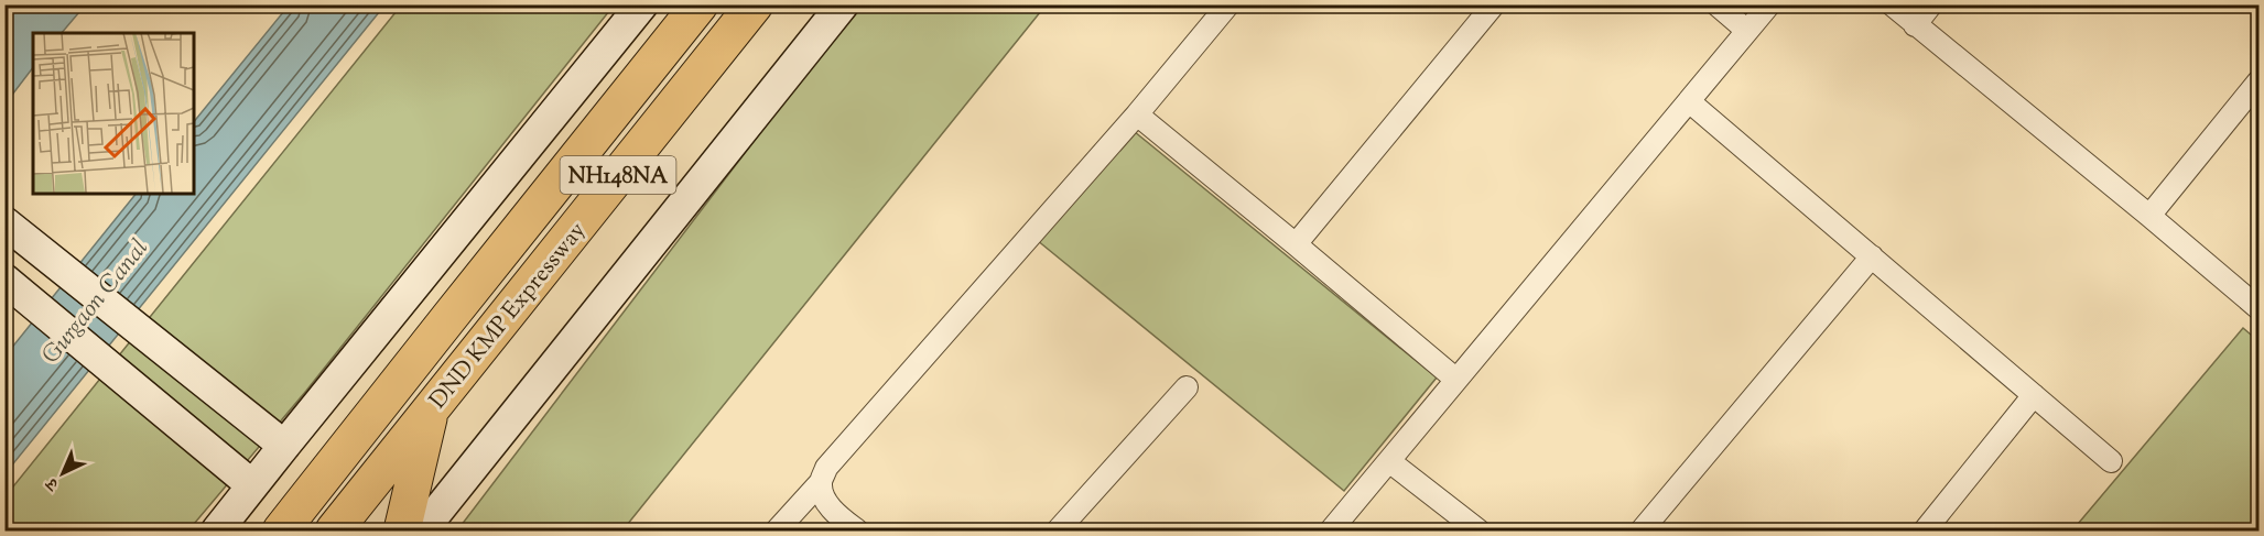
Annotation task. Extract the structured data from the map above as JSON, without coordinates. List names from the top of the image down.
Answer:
{
  "streets": {
    "highway": ["NH148NA", "DND KMP Expressway"]
  },
  "water": ["Gurgaon Canal"],
  "north": "bottom left"
}
